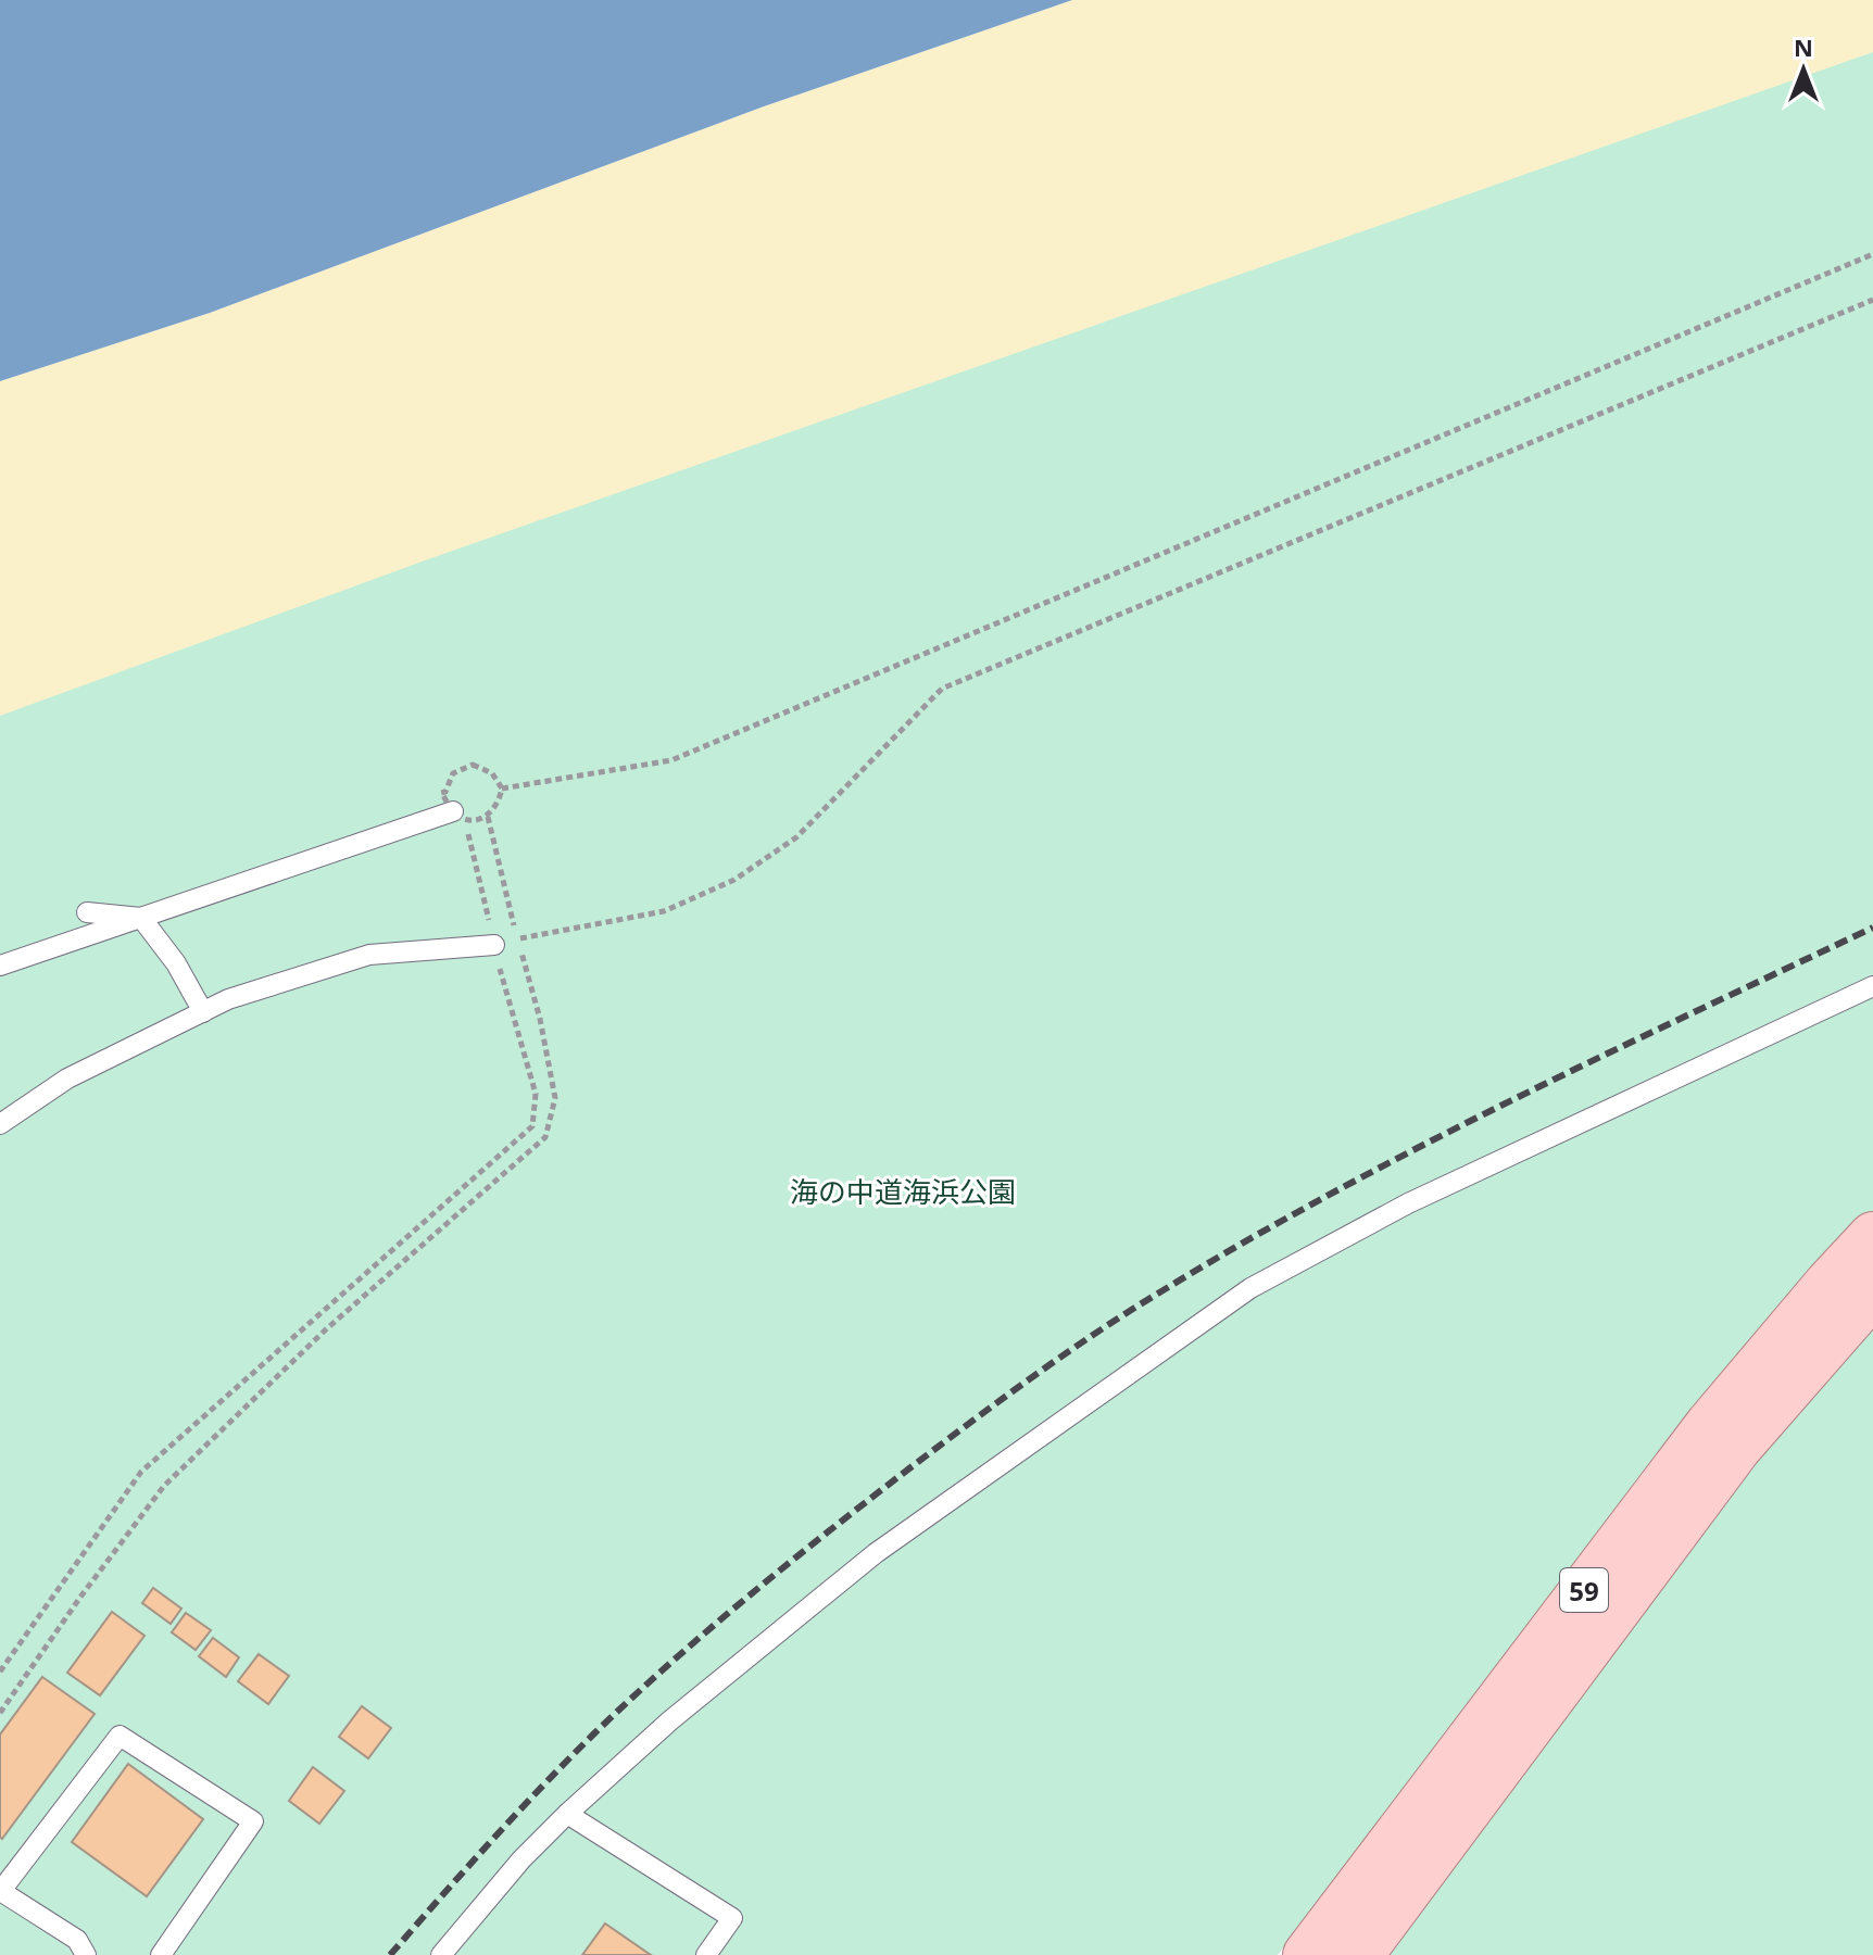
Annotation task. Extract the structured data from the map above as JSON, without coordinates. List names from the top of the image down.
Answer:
{
  "streets": {
    "main road": ["59"]
  },
  "parks": ["海の中道海浜公園"],
  "north": "top"
}
